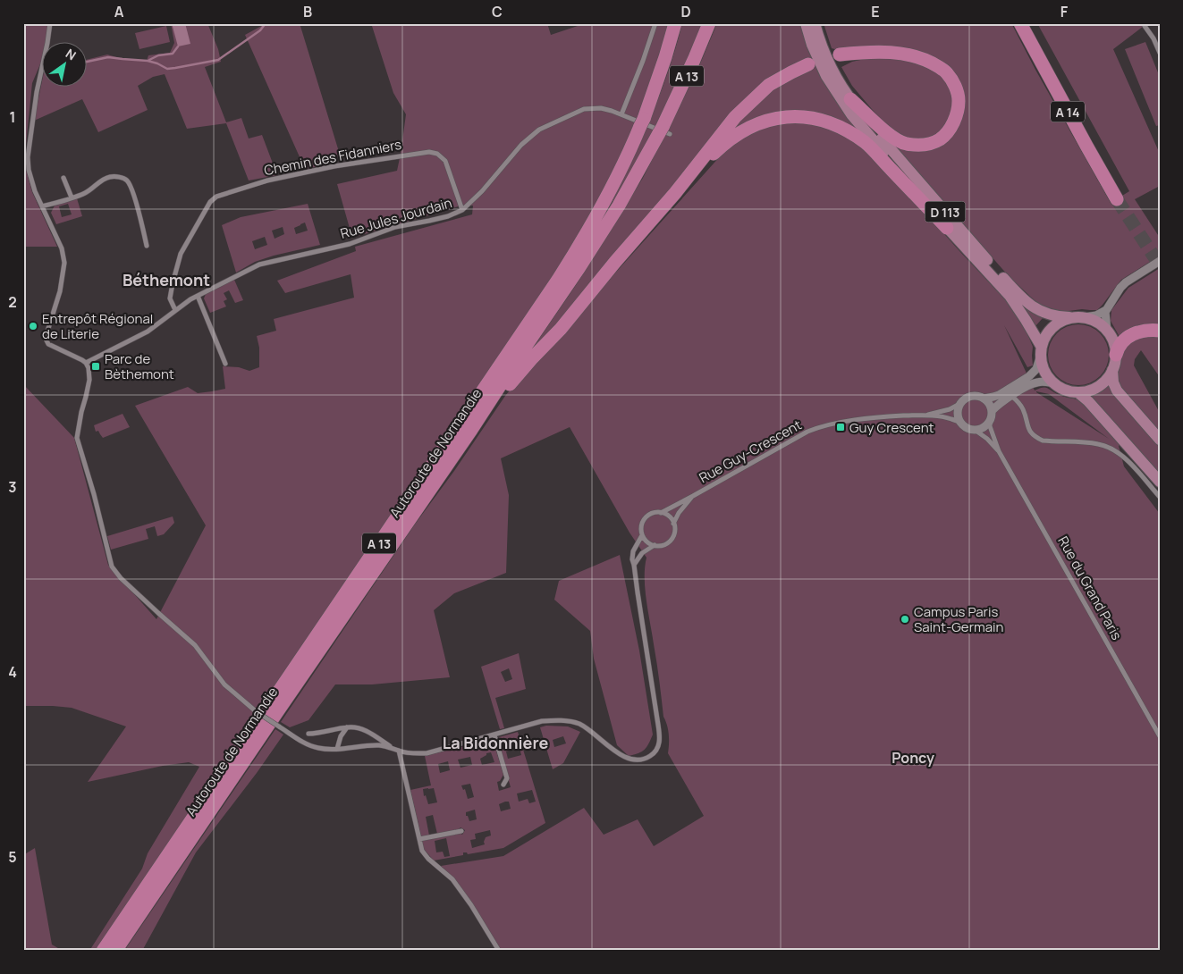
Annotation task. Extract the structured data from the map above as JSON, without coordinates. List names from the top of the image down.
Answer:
{
  "streets": {
    "highway": ["A 13", "A 14", "Autoroute de Normandie"],
    "main road": ["D 113"],
    "street": [
      "Chemin des Fidanniers",
      "Rue Jules Jourdain",
      "Rue Guy-Crescent",
      "Rue du Grand Paris"
    ]
  },
  "crossings": [
    ["Chemin des Fidanniers", "Rue Jules Jourdain"],
    ["Rue Jules Jourdain", "Autoroute de Normandie"],
    ["Rue Guy-Crescent", "Rue du Grand Paris"]
  ],
  "districts": ["Béthemont", "La Bidonnière", "Poncy"],
  "places": {
    "other": ["Entrepôt Régional de Literie", "Campus Paris Saint-Germain"],
    "transit": ["Parc de Bèthemont", "Guy Crescent"]
  },
  "north": "top right",
  "grid": {
    "columns": [
      "A",
      "B",
      "C",
      "D",
      "E",
      "F"
    ],
    "rows": [
      "1",
      "2",
      "3",
      "4",
      "5"
    ]
  }
}
